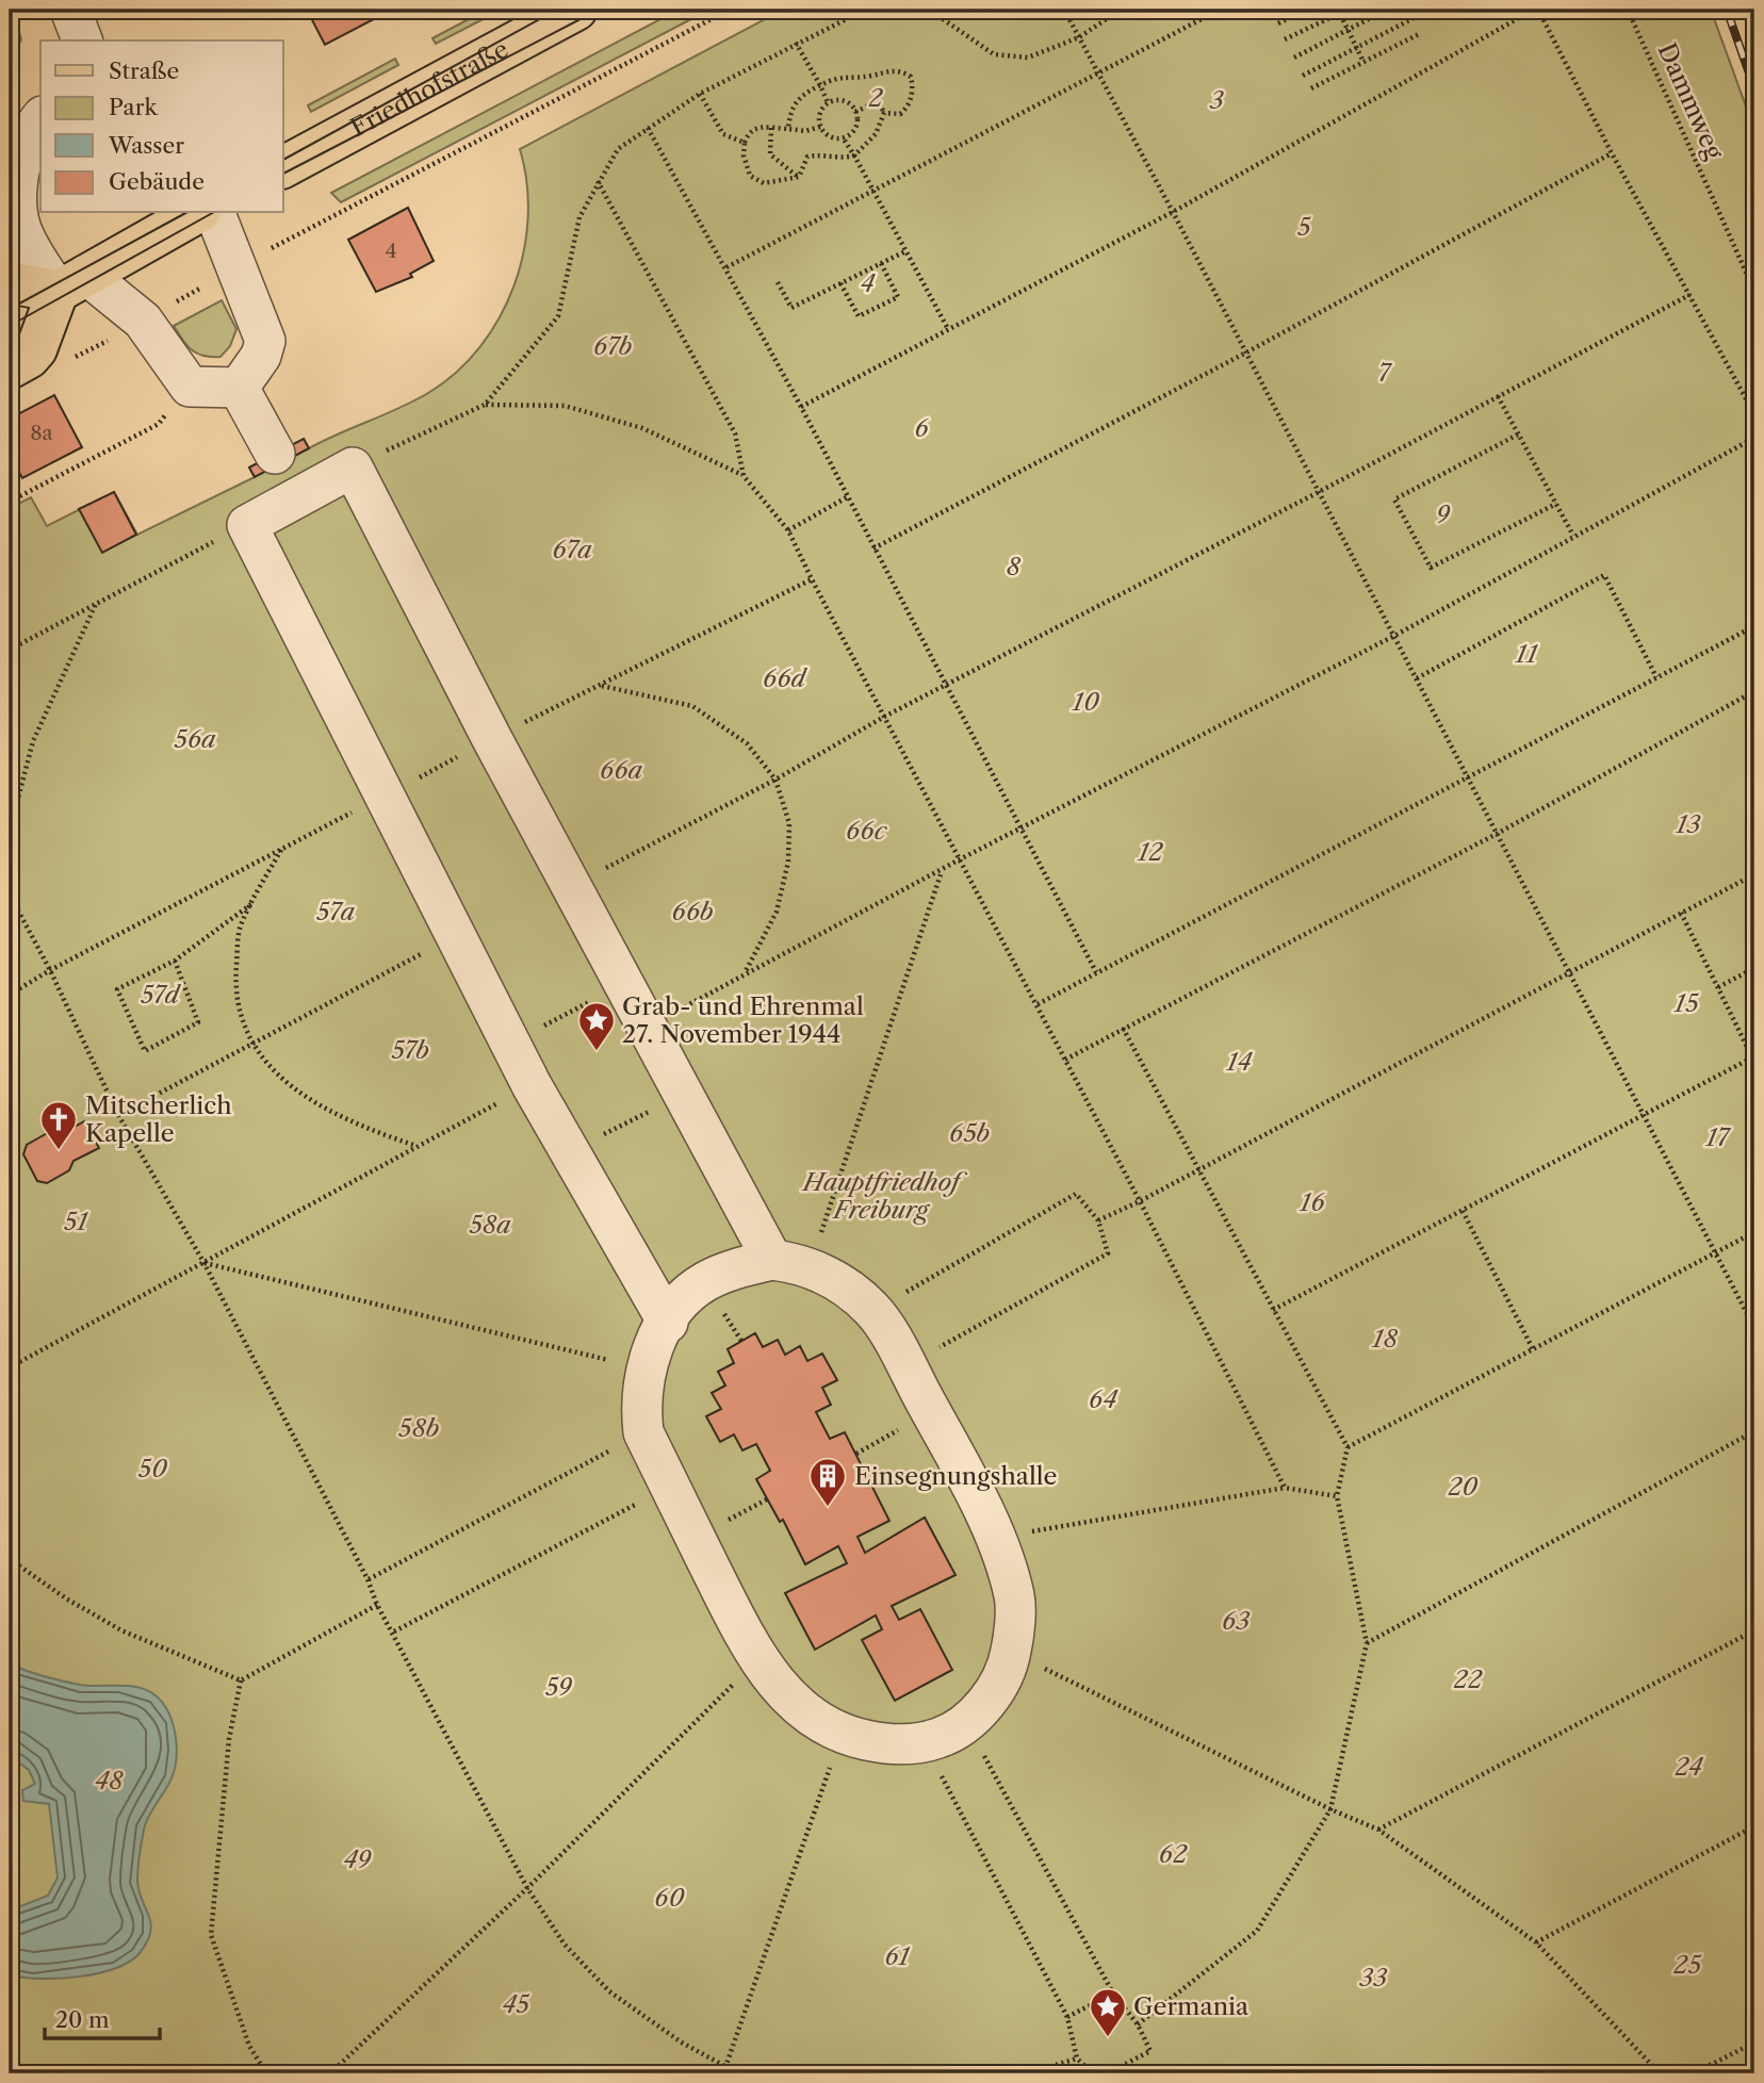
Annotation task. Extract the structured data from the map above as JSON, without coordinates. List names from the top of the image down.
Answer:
{
  "streets": {
    "main road": ["Friedhofstraße"],
    "path": ["Dammweg"]
  },
  "parks": [
    "2",
    "3",
    "5",
    "4",
    "67b",
    "7",
    "6",
    "9",
    "67a",
    "8",
    "11",
    "66d",
    "10",
    "56a",
    "66a",
    "13",
    "66c",
    "12",
    "57a",
    "66b",
    "57d",
    "15",
    "57b",
    "14",
    "65b",
    "17",
    "Hauptfriedhof Freiburg",
    "16",
    "51",
    "58a",
    "18",
    "64",
    "58b",
    "50",
    "20",
    "63",
    "22",
    "59",
    "24",
    "48",
    "62",
    "49",
    "60",
    "61",
    "25",
    "33",
    "45"
  ],
  "places": {
    "place": ["Grab- und Ehrenmal 27. November 1944", "Germania"],
    "church": ["Mitscherlich Kapelle"],
    "building": ["Einsegnungshalle"]
  },
  "house_numbers": ["4", "8a"],
  "legend": [
    "Straße",
    "Park",
    "Wasser",
    "Gebäude"
  ],
  "scale_bar": "20 m"
}
